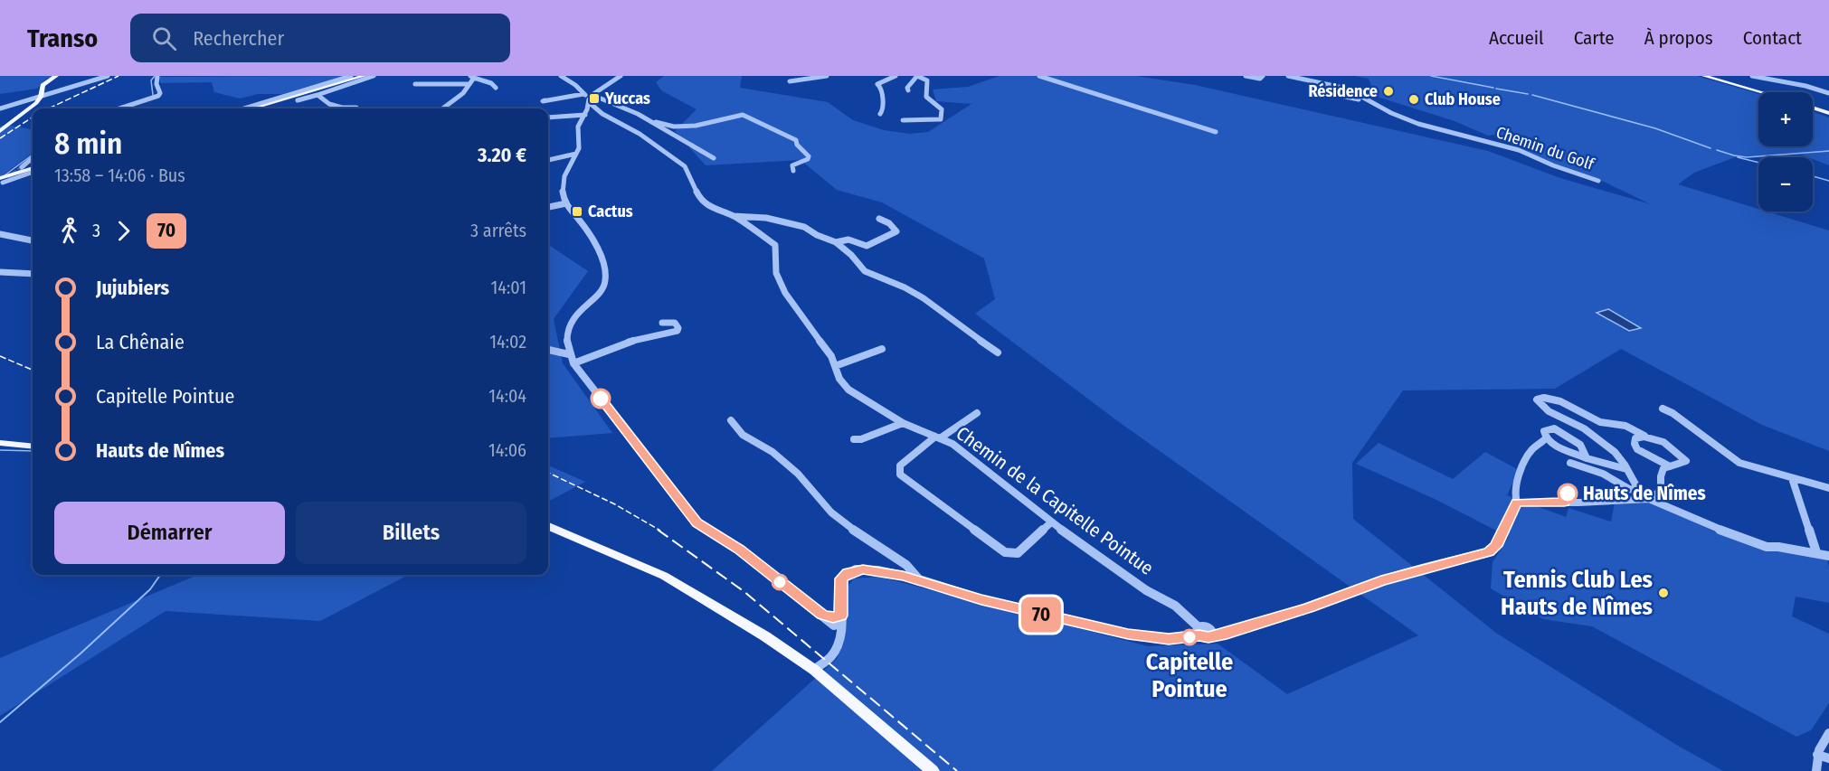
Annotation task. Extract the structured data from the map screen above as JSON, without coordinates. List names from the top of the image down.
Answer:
{
  "streets": {
    "street": ["Chemin du Golf", "Chemin de la Capitelle Pointue"]
  },
  "places": {
    "other": [
      "Résidence",
      "Club House",
      "Hauts de Nîmes",
      "Tennis Club Les Hauts de Nîmes",
      "Capitelle Pointue"
    ],
    "transit": ["Yuccas", "Cactus"]
  },
  "lines": ["bus line 70"],
  "page": {
    "header": "Transo",
    "search": "Rechercher",
    "nav": [
      "Accueil",
      "Carte",
      "À propos",
      "Contact"
    ],
    "on_map": "70",
    "map_buttons": ["+", "−"],
    "heading": ["8 min", "13:58 – 14:06 · Bus", "3.20 €"],
    "legs": ["3", "70", "3 arrêts"],
    "list": [
      {
        "name": "Jujubiers",
        "value": "14:01"
      },
      {
        "name": "La Chênaie",
        "value": "14:02"
      },
      {
        "name": "Capitelle Pointue",
        "value": "14:04"
      },
      {
        "name": "Hauts de Nîmes",
        "value": "14:06"
      }
    ],
    "buttons": ["Démarrer", "Billets"]
  }
}
